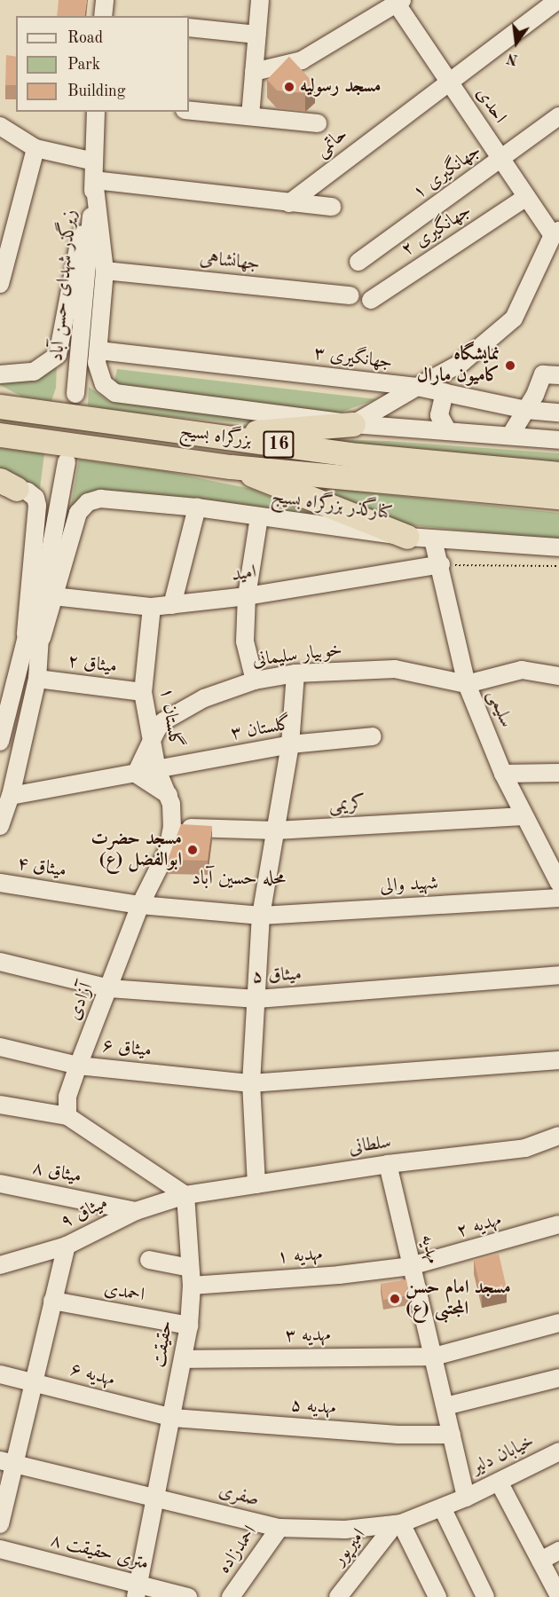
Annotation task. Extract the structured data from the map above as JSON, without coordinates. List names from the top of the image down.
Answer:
{
  "streets": {
    "highway": ["بزرگراه بسیج", "16"],
    "street": [
      "احدی",
      "حاتمی",
      "جهانگیری ۱",
      "جهانگیری ۲",
      "جهانشاهی",
      "زیرگذر شهدای حسن آباد",
      "جهانگیری ۳",
      "کنارگذر بزرگراه بسیج",
      "امید",
      "خوبیار سلیمانی",
      "میثاق ۲",
      "سلیمی",
      "گلستان ۱",
      "گلستان ۳",
      "کریمی",
      "میثاق ۴",
      "شهید والی",
      "میثاق ۵",
      "آزادی",
      "میثاق ۶",
      "سلطانی",
      "میثاق ۸",
      "میثاق ۹",
      "مهدیه ۲",
      "مهدیه",
      "مهدیه ۱",
      "احمدی",
      "مهدیه ۳",
      "حقیقت",
      "مهدیه ۶",
      "مهدیه ۵",
      "خیابان دلیر",
      "صفری",
      "امیرپور",
      "احمدزاده",
      "۸ متری حقیقت"
    ]
  },
  "crossings": [
    ["احدی", "حاتمی"],
    ["احدی", "جهانگیری ۱"],
    ["احدی", "جهانگیری ۲"],
    ["کنارگذر بزرگراه بسیج", "امید"],
    ["کنارگذر بزرگراه بسیج", "سلیمی"],
    ["امید", "سلیمی"],
    ["امید", "گلستان ۱"],
    ["خوبیار سلیمانی", "سلیمی"],
    ["خوبیار سلیمانی", "گلستان ۱"],
    ["میثاق ۲", "گلستان ۱"],
    ["سلیمی", "کریمی"],
    ["گلستان ۱", "گلستان ۳"],
    ["گلستان ۱", "آزادی"],
    ["گلستان ۳", "آزادی"],
    ["کریمی", "آزادی"],
    ["میثاق ۴", "شهید والی"],
    ["میثاق ۴", "آزادی"],
    ["میثاق ۵", "آزادی"],
    ["آزادی", "میثاق ۶"],
    ["سلطانی", "میثاق ۹"],
    ["سلطانی", "مهدیه"],
    ["سلطانی", "حقیقت"],
    ["میثاق ۸", "میثاق ۹"],
    ["میثاق ۹", "حقیقت"],
    ["مهدیه ۲", "مهدیه"],
    ["مهدیه ۲", "مهدیه ۱"],
    ["مهدیه", "مهدیه ۱"],
    ["مهدیه", "مهدیه ۳"],
    ["مهدیه", "مهدیه ۵"],
    ["مهدیه", "خیابان دلیر"],
    ["مهدیه", "صفری"],
    ["مهدیه ۱", "حقیقت"],
    ["احمدی", "حقیقت"],
    ["مهدیه ۳", "حقیقت"],
    ["حقیقت", "مهدیه ۶"],
    ["حقیقت", "مهدیه ۵"],
    ["حقیقت", "صفری"],
    ["حقیقت", "۸ متری حقیقت"],
    ["مهدیه ۶", "مهدیه ۵"],
    ["خیابان دلیر", "صفری"],
    ["صفری", "امیرپور"],
    ["صفری", "احمدزاده"]
  ],
  "districts": ["محله حسین آباد"],
  "places": [
    "مسجد رسولیه",
    "نمایشگاه کامیون مارال",
    "مسجد حضرت ابوالفضل (ع)",
    "مسجد امام حسن المجتبی (ع)"
  ],
  "legend": ["Road", "Park", "Building"],
  "north": "bottom"
}
